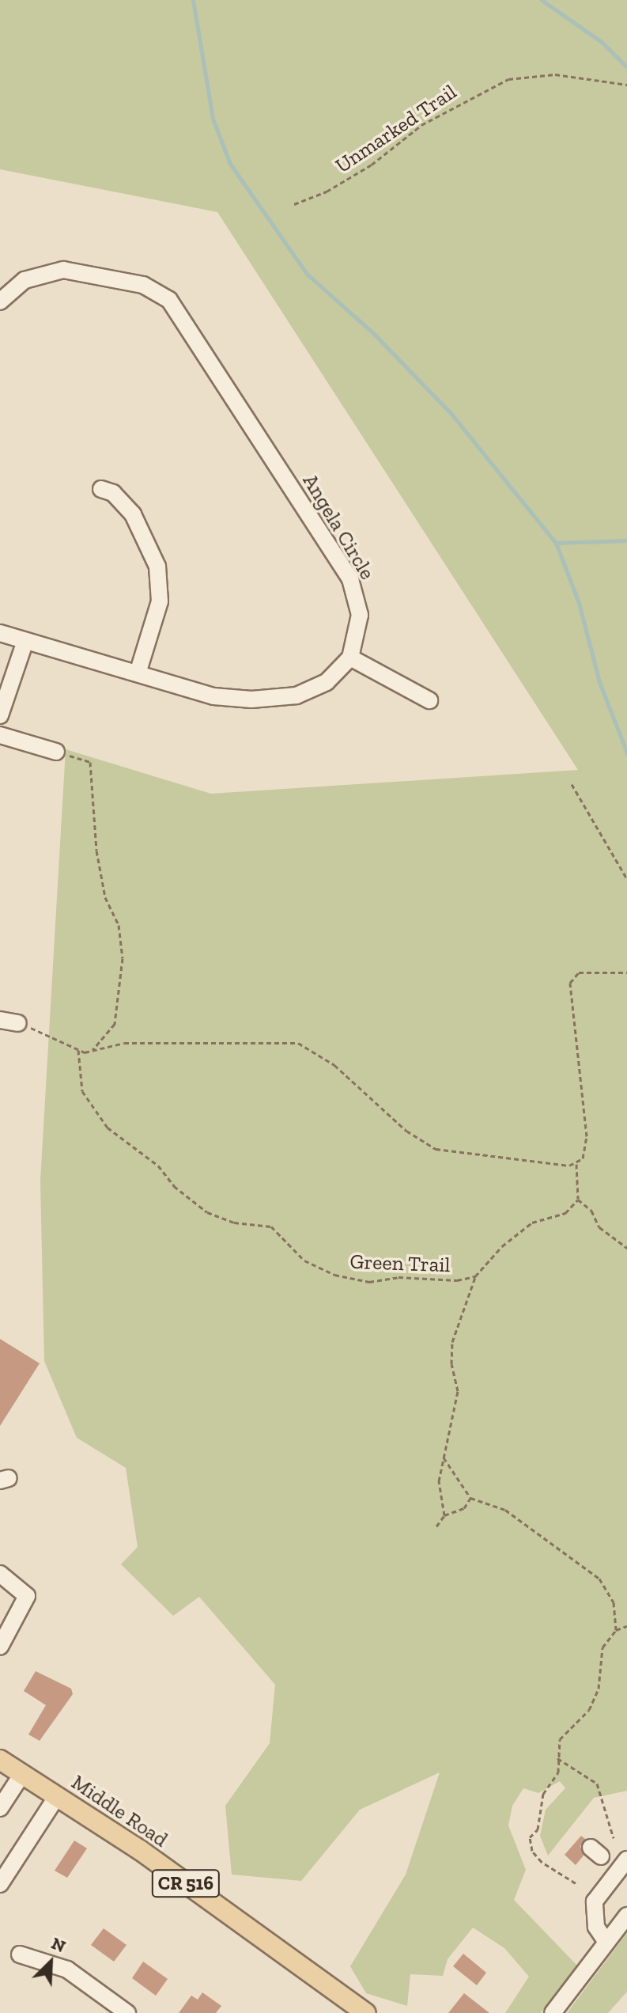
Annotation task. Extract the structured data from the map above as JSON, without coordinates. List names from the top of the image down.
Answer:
{
  "streets": {
    "main road": ["Middle Road", "CR 516"],
    "street": ["Angela Circle"],
    "path": ["Unmarked Trail", "Green Trail"]
  },
  "north": "top right"
}
